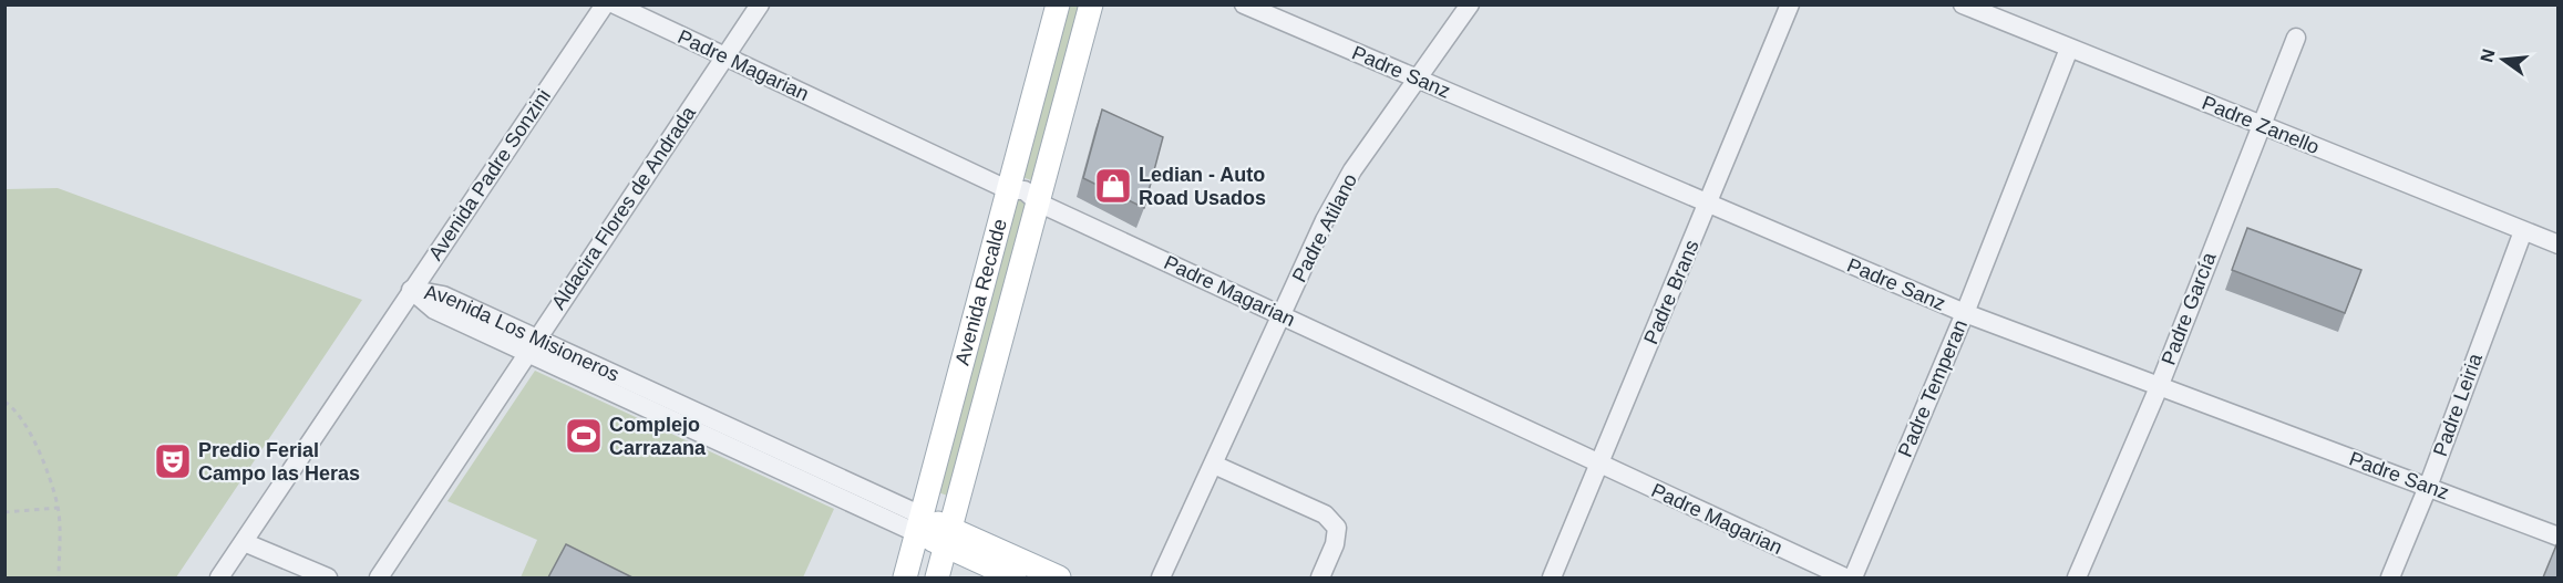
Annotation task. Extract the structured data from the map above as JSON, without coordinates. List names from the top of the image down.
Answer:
{
  "streets": {
    "main road": ["Avenida Recalde", "Avenida Los Misioneros"],
    "street": [
      "Padre Magarian",
      "Padre Sanz",
      "Padre Zanello",
      "Avenida Padre Sonzini",
      "Aldacira Flores de Andrada",
      "Padre Atilano",
      "Padre Brans",
      "Padre García",
      "Padre Temperan",
      "Padre Leiria"
    ]
  },
  "crossings": [
    ["Padre Magarian", "Aldacira Flores de Andrada"],
    ["Padre Magarian", "Padre Atilano"],
    ["Padre Magarian", "Avenida Recalde"],
    ["Padre Magarian", "Padre Brans"],
    ["Padre Sanz", "Padre Atilano"],
    ["Padre Sanz", "Padre Brans"],
    ["Padre Sanz", "Padre García"],
    ["Padre Sanz", "Padre Temperan"],
    ["Padre Sanz", "Padre Leiria"],
    ["Padre Zanello", "Padre García"],
    ["Padre Zanello", "Padre Temperan"],
    ["Padre Zanello", "Padre Leiria"],
    ["Avenida Padre Sonzini", "Avenida Los Misioneros"],
    ["Aldacira Flores de Andrada", "Avenida Los Misioneros"],
    ["Avenida Recalde", "Avenida Los Misioneros"]
  ],
  "places": {
    "shop": ["Ledian - Auto Road Usados"],
    "sports": ["Complejo Carrazana"],
    "theatre": ["Predio Ferial Campo las Heras"]
  },
  "north": "left"
}
